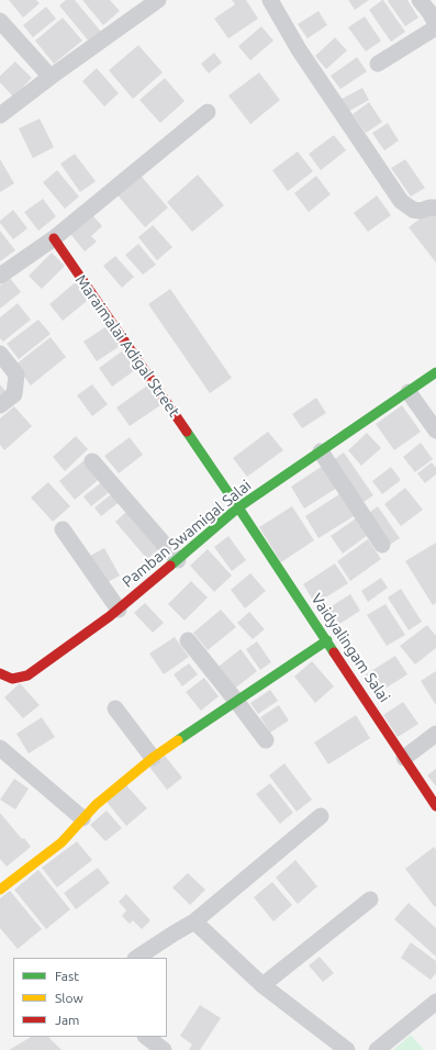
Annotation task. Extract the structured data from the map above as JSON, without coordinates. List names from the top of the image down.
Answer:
{
  "streets": {
    "street": ["Maraimalai Adigal Street", "Pamban Swamigal Salai", "Vaidyalingam Salai"]
  },
  "crossings": [
    ["Maraimalai Adigal Street", "Pamban Swamigal Salai"],
    ["Maraimalai Adigal Street", "Vaidyalingam Salai"],
    ["Pamban Swamigal Salai", "Vaidyalingam Salai"]
  ],
  "legend": ["Fast", "Slow", "Jam"]
}
